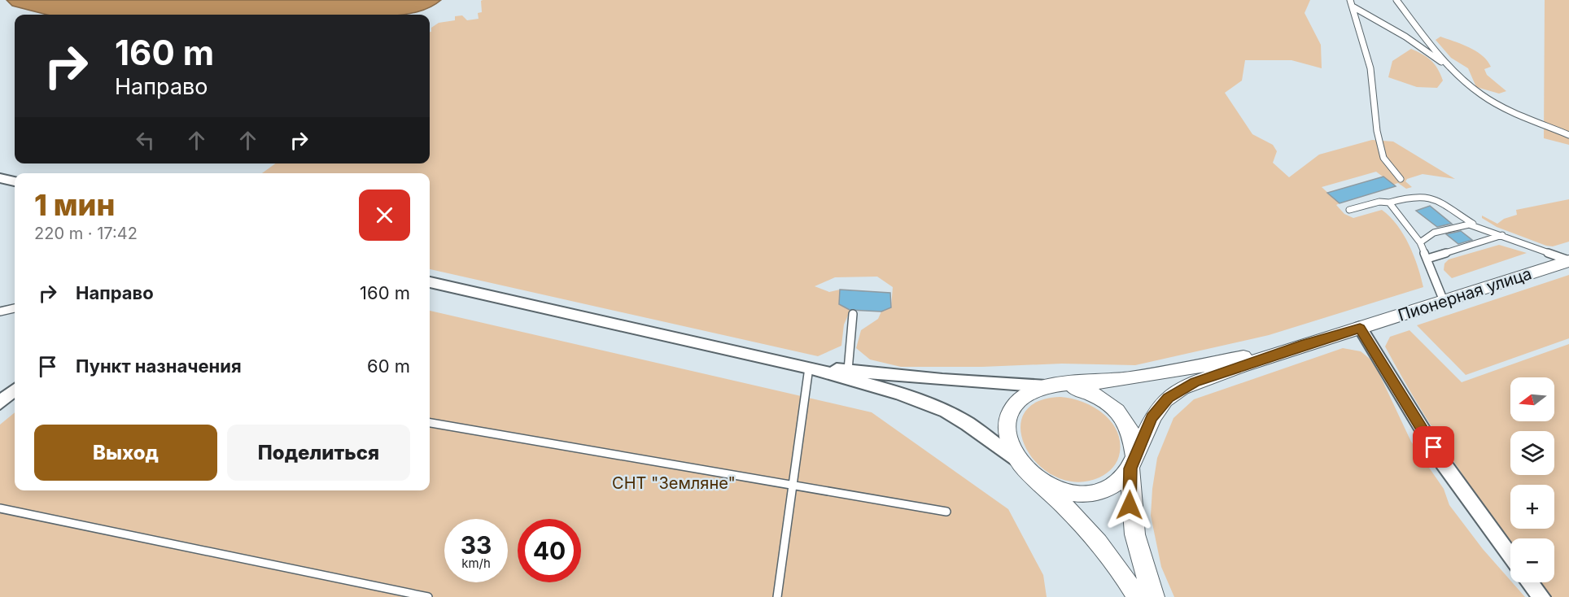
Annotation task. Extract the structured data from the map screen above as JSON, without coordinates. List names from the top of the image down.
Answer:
{
  "streets": {
    "street": ["Пионерная улица"]
  },
  "parks": ["СНТ \"Земляне\""],
  "north": "left",
  "page": {
    "turn": ["160 m", "Направо"],
    "heading": ["1 мин", "220 m · 17:42"],
    "list": [
      {
        "name": "Направо",
        "value": "160 m"
      },
      {
        "name": "Пункт назначения",
        "value": "60 m"
      }
    ],
    "map_buttons": ["+", "−"],
    "buttons": ["Выход", "Поделиться"],
    "speed": "33 km/h",
    "limit": "40"
  }
}
